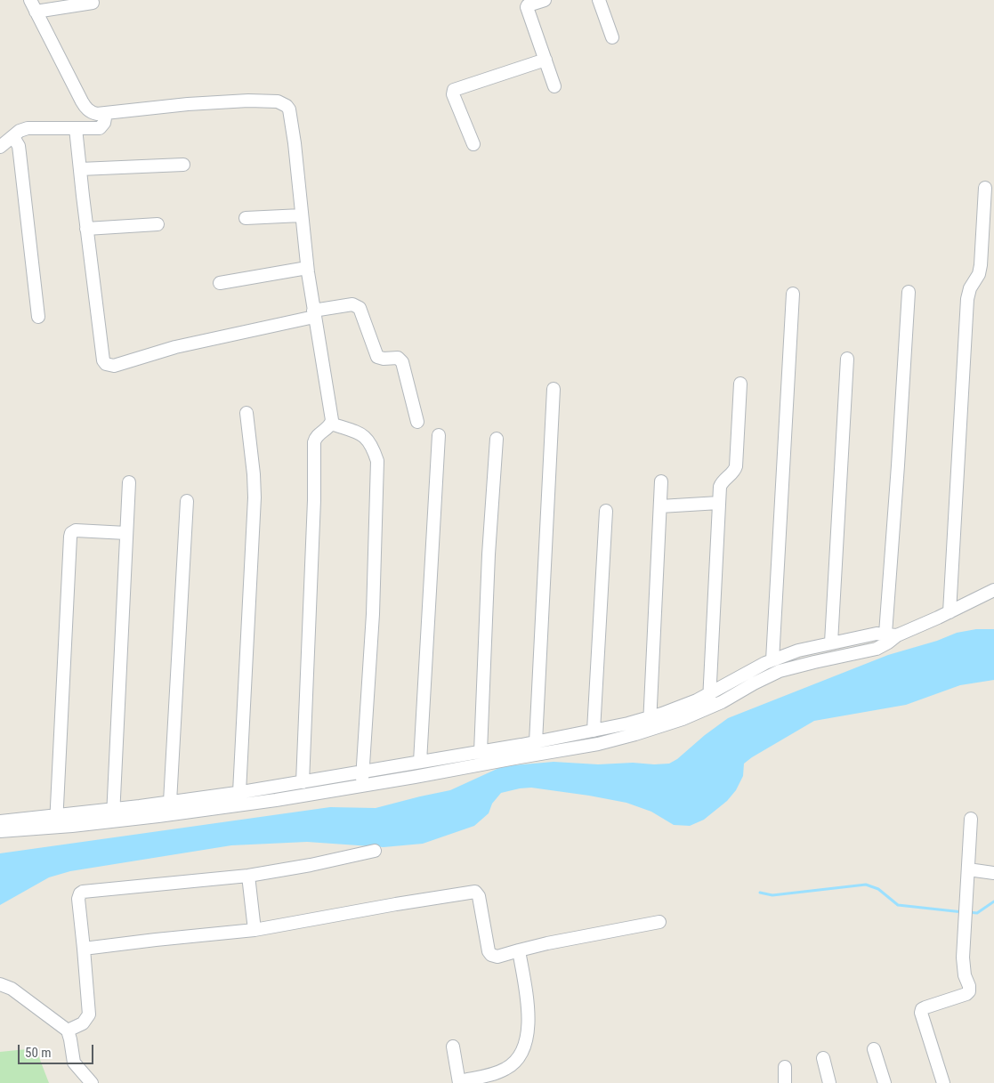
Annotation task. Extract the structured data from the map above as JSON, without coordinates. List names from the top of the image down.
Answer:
{
  "scale_bar": "50 m"
}
